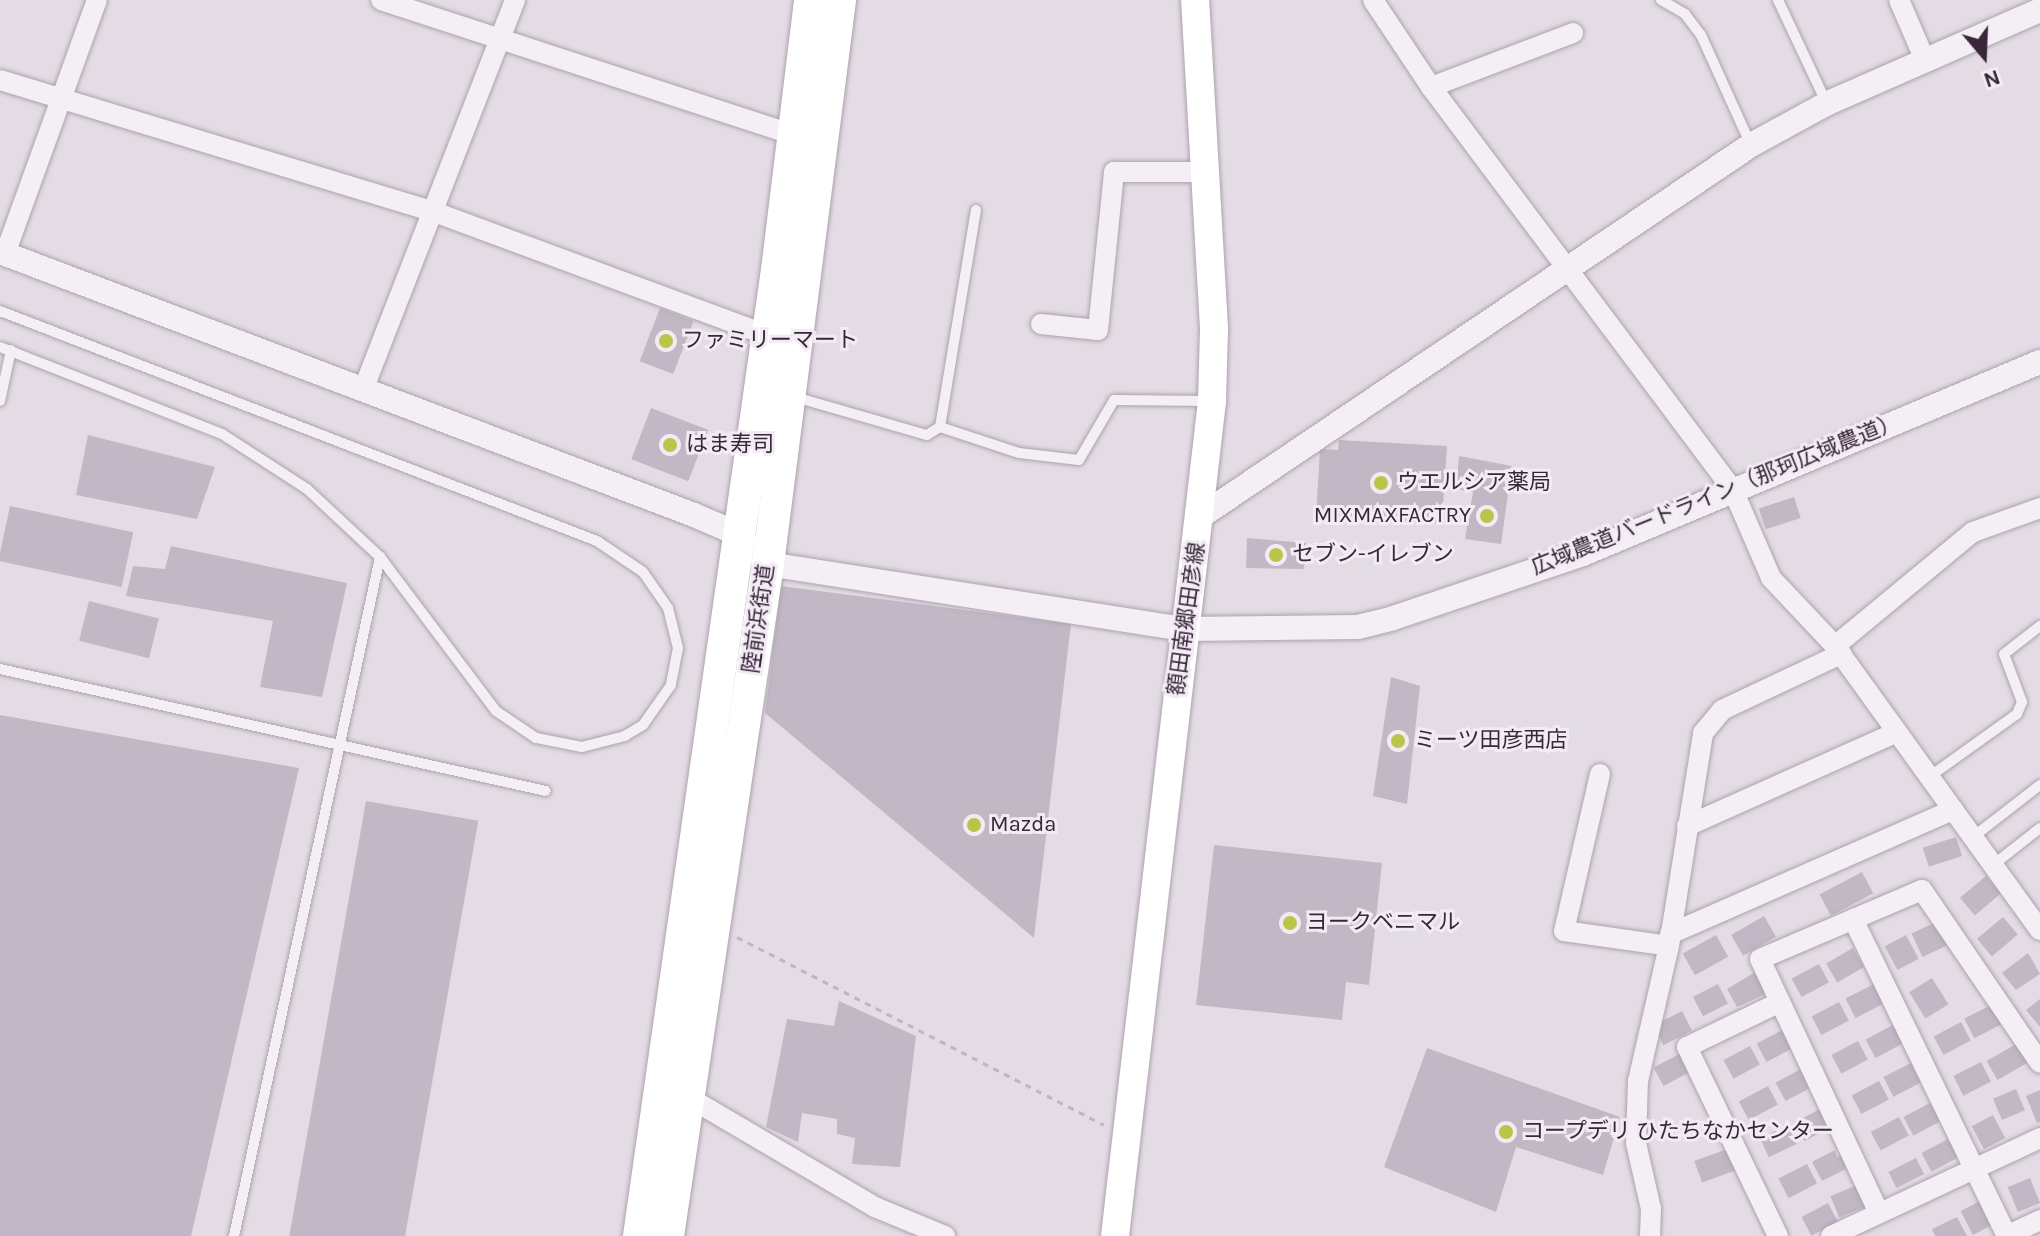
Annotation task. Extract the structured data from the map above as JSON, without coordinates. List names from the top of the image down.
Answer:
{
  "streets": {
    "highway": ["陸前浜街道"],
    "main road": ["額田南郷田彦線"],
    "street": ["広域農道バードライン（那珂広域農道）"]
  },
  "crossings": [
    ["広域農道バードライン（那珂広域農道）", "陸前浜街道"],
    ["広域農道バードライン（那珂広域農道）", "額田南郷田彦線"]
  ],
  "places": [
    "ファミリーマート",
    "はま寿司",
    "ウエルシア薬局",
    "MIXMAXFACTRY",
    "セブン-イレブン",
    "ミーツ田彦西店",
    "Mazda",
    "ヨークベニマル",
    "コープデリ ひたちなかセンター"
  ],
  "north": "bottom"
}
